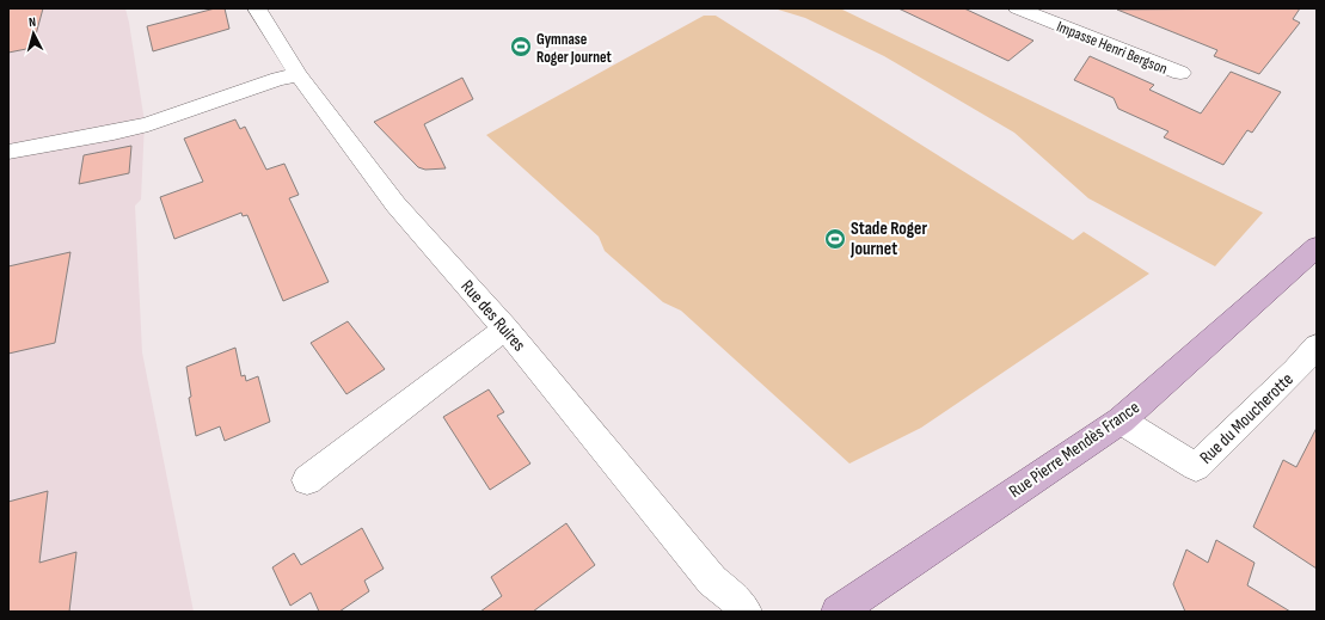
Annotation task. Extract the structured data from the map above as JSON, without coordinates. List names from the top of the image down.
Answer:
{
  "streets": {
    "main road": ["Rue Pierre Mendès France"],
    "street": ["Impasse Henri Bergson", "Rue des Ruires", "Rue du Moucherotte"]
  },
  "crossings": [
    ["Rue du Moucherotte", "Rue Pierre Mendès France"]
  ],
  "places": {
    "sports": ["Gymnase Roger Journet", "Stade Roger Journet"]
  },
  "north": "top"
}
